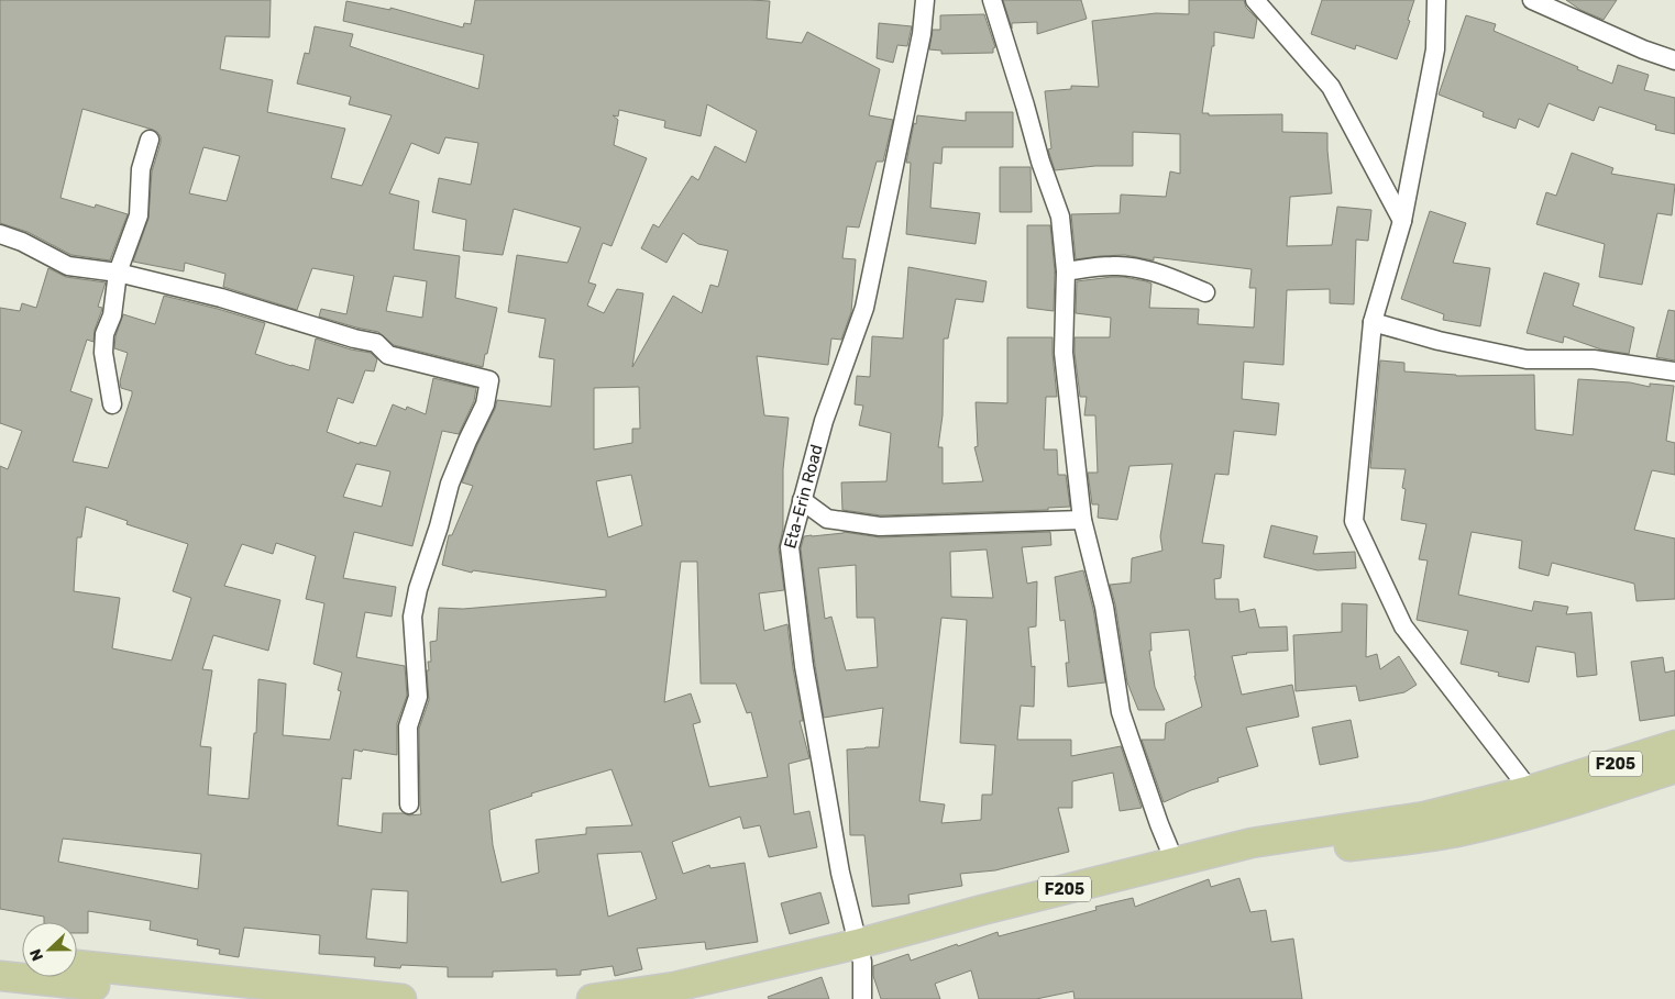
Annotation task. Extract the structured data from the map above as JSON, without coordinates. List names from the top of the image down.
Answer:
{
  "streets": {
    "main road": ["F205"],
    "street": ["Eta-Erin Road"]
  },
  "crossings": [
    ["Eta-Erin Road", "F205"]
  ],
  "north": "left"
}
